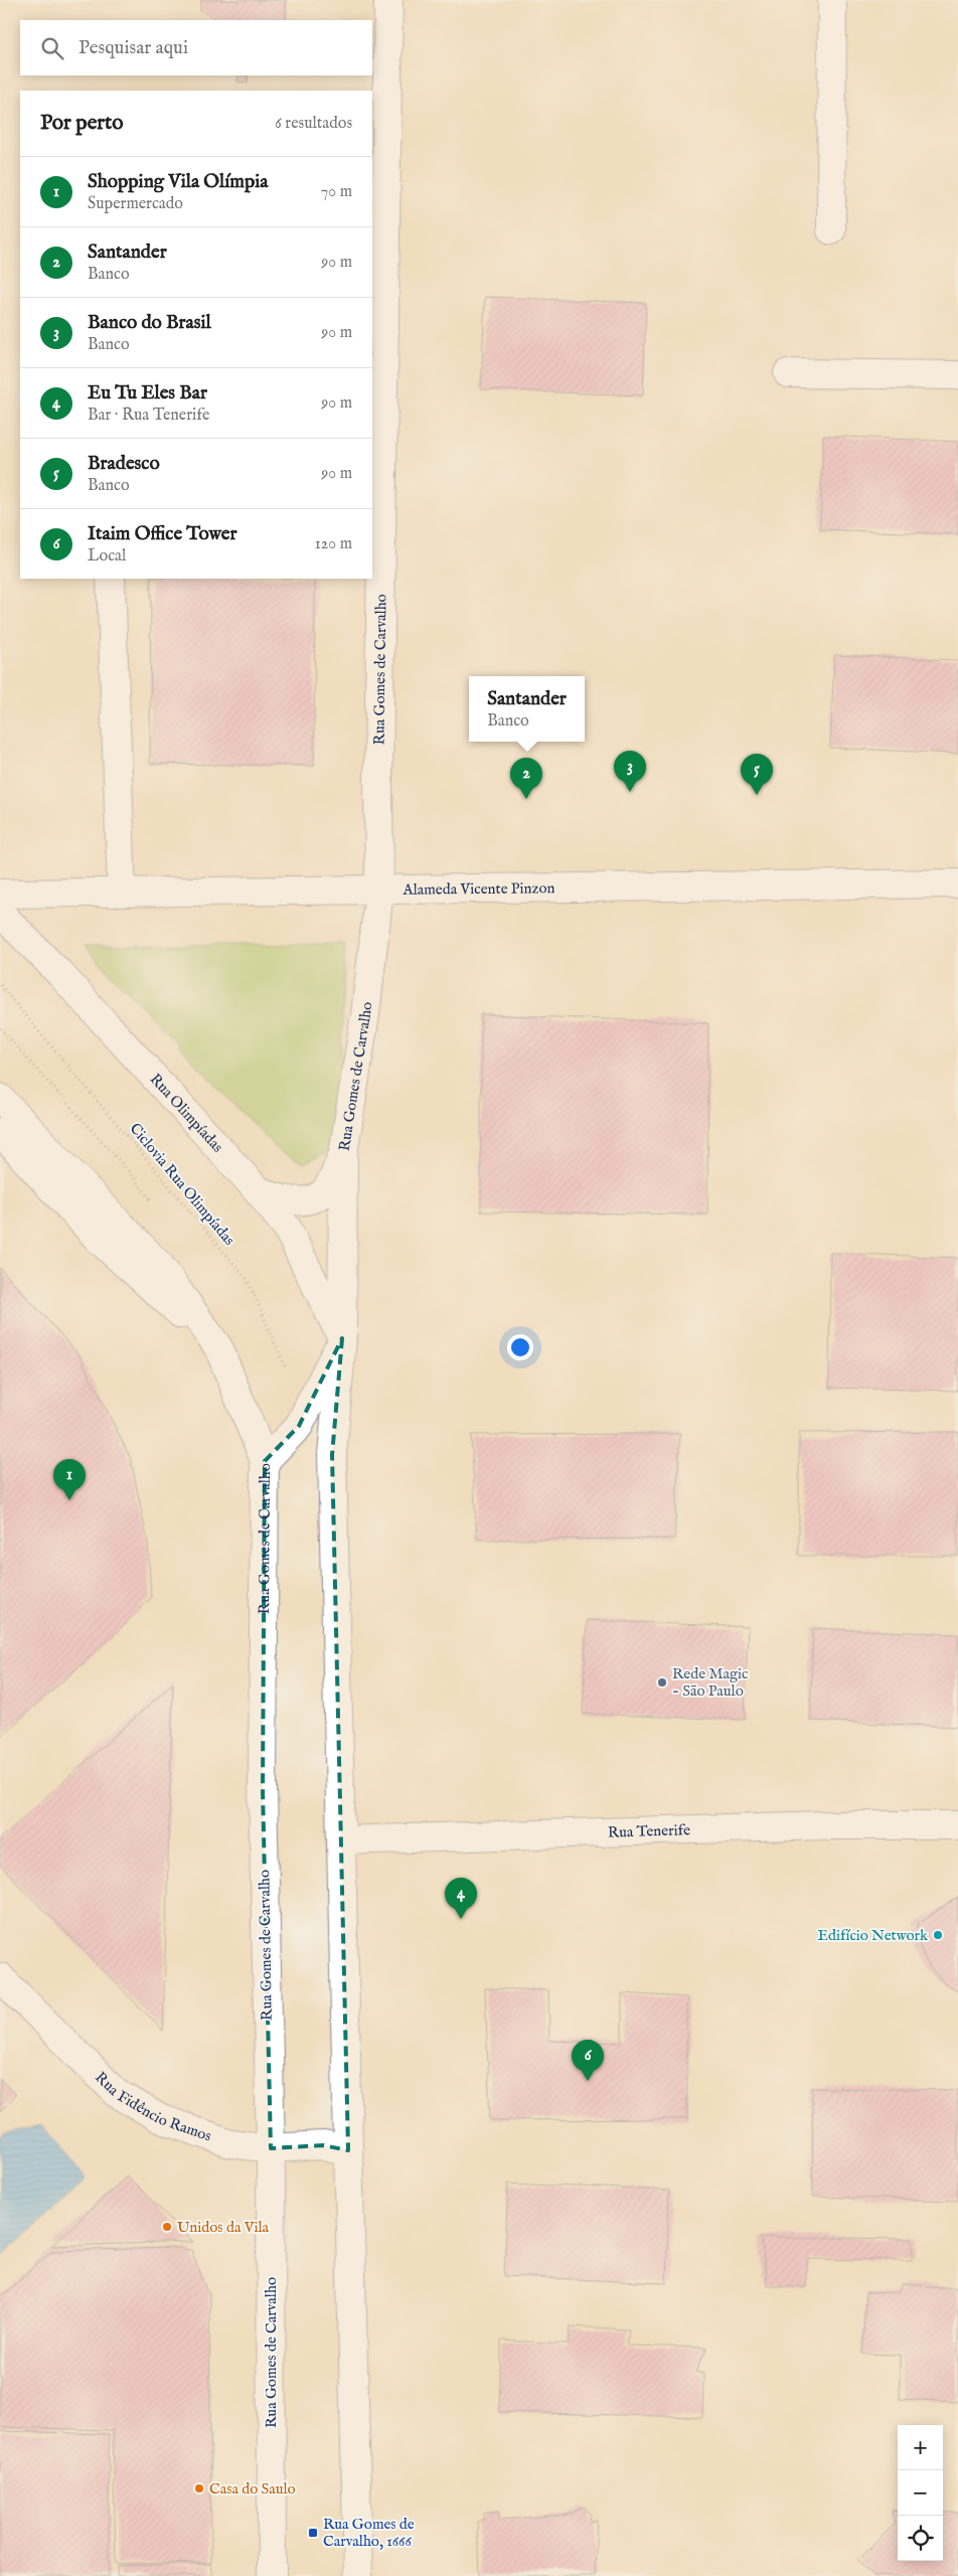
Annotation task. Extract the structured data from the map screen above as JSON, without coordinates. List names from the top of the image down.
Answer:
{
  "streets": {
    "street": [
      "Rua Gomes de Carvalho",
      "Alameda Vicente Pinzon",
      "Rua Olimpíadas",
      "Rua Tenerife",
      "Rua Fidêncio Ramos"
    ],
    "path": ["Ciclovia Rua Olimpíadas"]
  },
  "crossings": [
    ["Rua Gomes de Carvalho", "Alameda Vicente Pinzon"],
    ["Rua Gomes de Carvalho", "Rua Olimpíadas"],
    ["Rua Gomes de Carvalho", "Ciclovia Rua Olimpíadas"],
    ["Rua Gomes de Carvalho", "Rua Tenerife"],
    ["Rua Gomes de Carvalho", "Rua Fidêncio Ramos"]
  ],
  "places": {
    "other": [
      "Rede Magic - São Paulo",
      "Edifício Network",
      "Unidos da Vila",
      "Casa do Saulo"
    ],
    "transit": ["Rua Gomes de Carvalho, 1666"]
  },
  "page": {
    "search": "Pesquisar aqui",
    "heading": ["Por perto", "6 resultados"],
    "list": [
      {
        "mark": "1",
        "name": "Shopping Vila Olímpia",
        "note": "Supermercado",
        "value": "70 m"
      },
      {
        "mark": "2",
        "name": "Santander",
        "note": "Banco",
        "value": "90 m"
      },
      {
        "mark": "3",
        "name": "Banco do Brasil",
        "note": "Banco",
        "value": "90 m"
      },
      {
        "mark": "4",
        "name": "Eu Tu Eles Bar",
        "note": "Bar · Rua Tenerife",
        "value": "90 m"
      },
      {
        "mark": "5",
        "name": "Bradesco",
        "note": "Banco",
        "value": "90 m"
      },
      {
        "mark": "6",
        "name": "Itaim Office Tower",
        "note": "Local",
        "value": "120 m"
      }
    ],
    "popup": ["Santander", "Banco"],
    "pins": [
      "3",
      "5",
      "2",
      "1",
      "4",
      "6"
    ],
    "map_buttons": ["+", "−"]
  }
}
